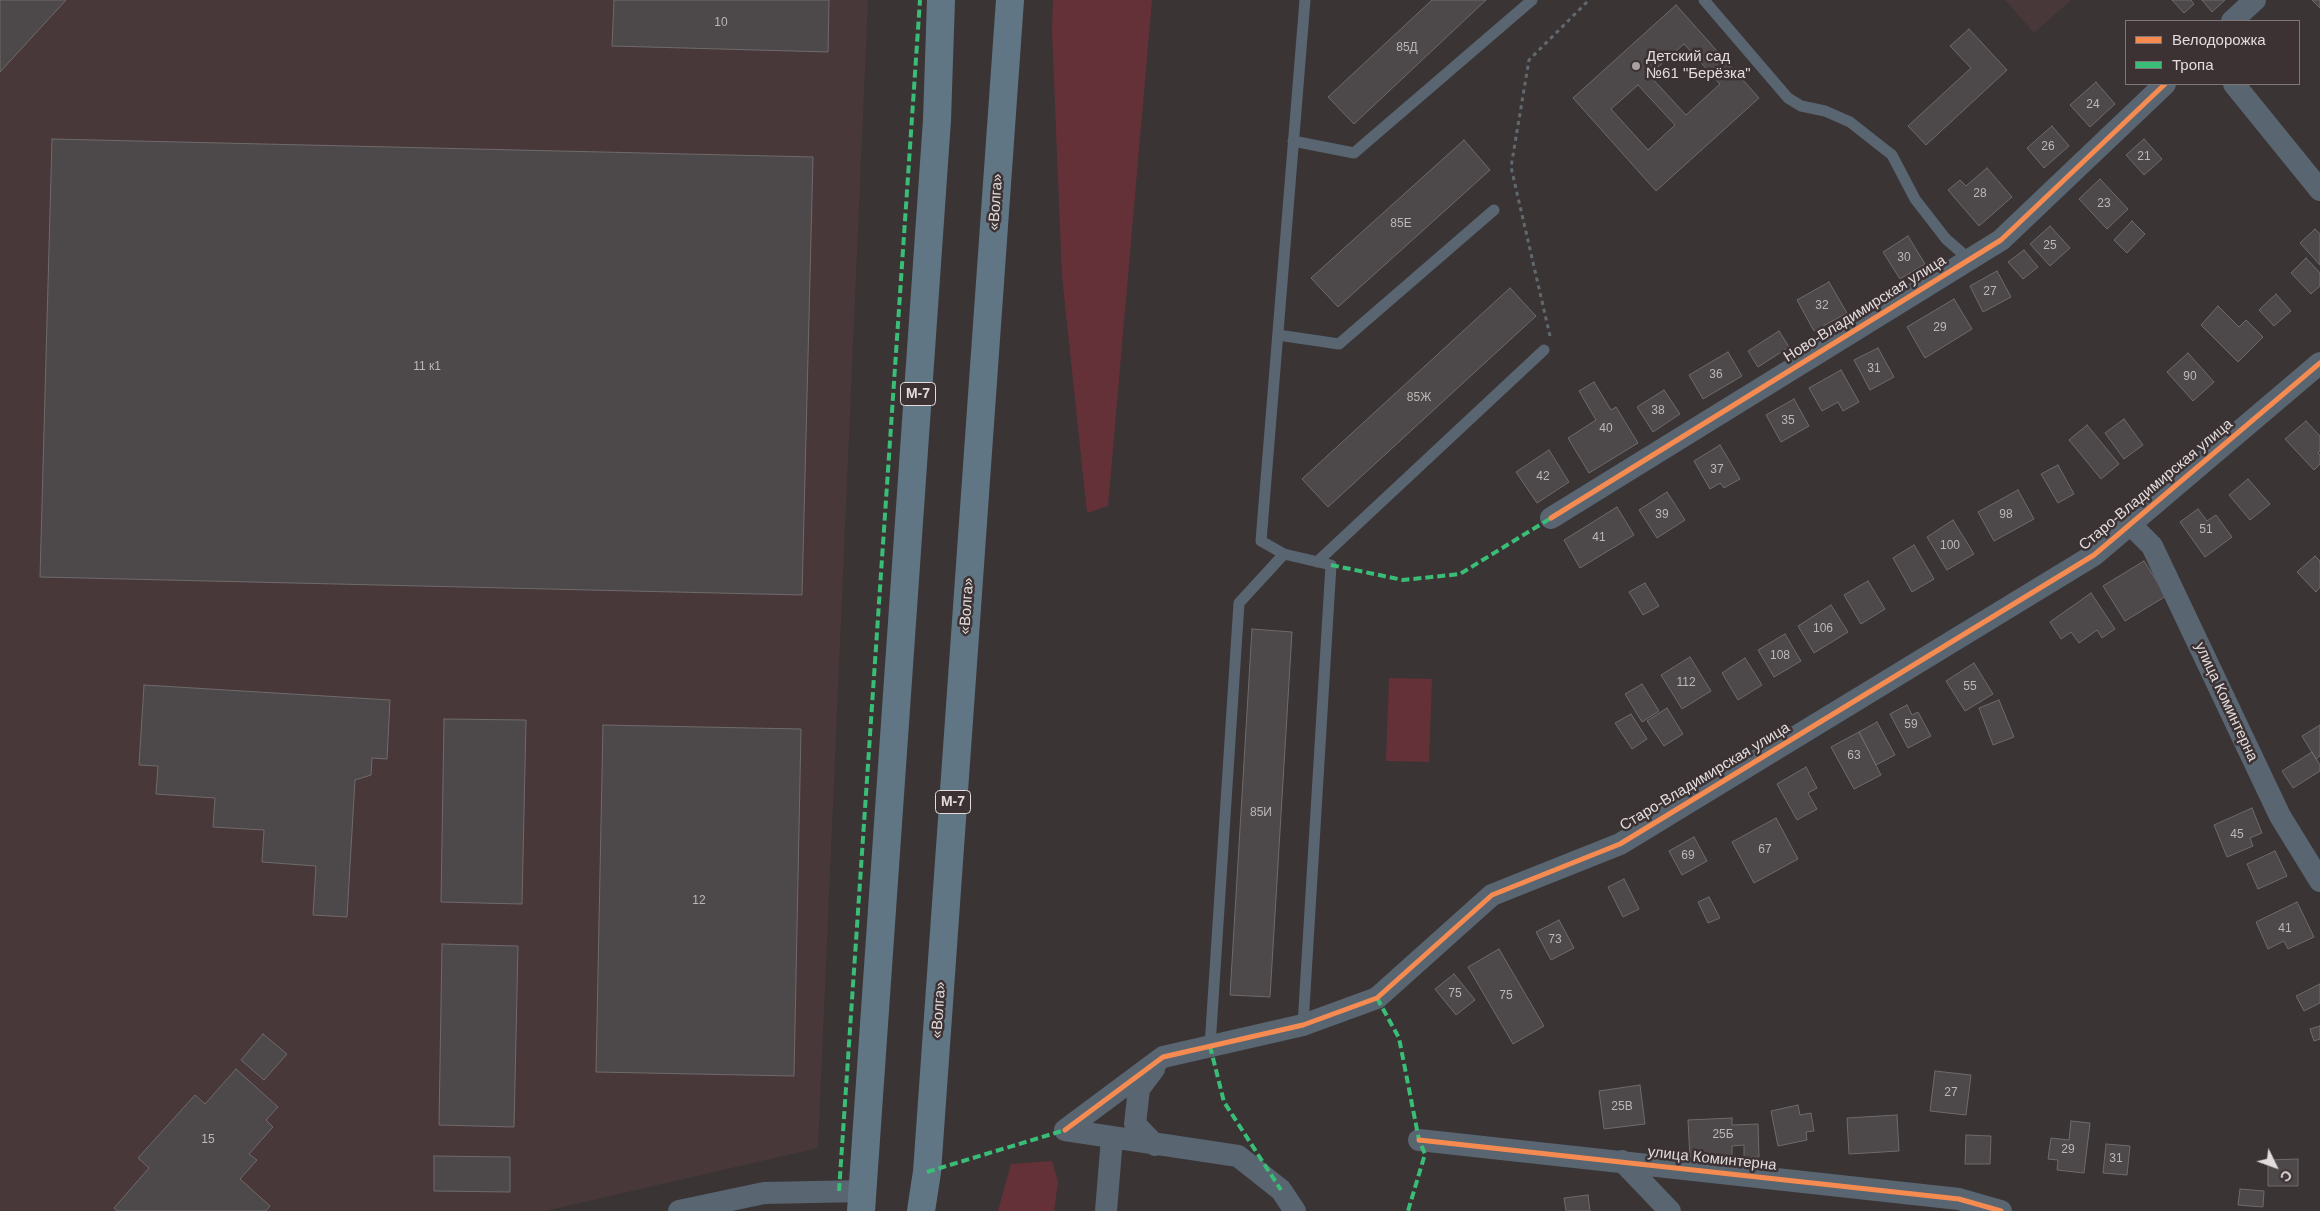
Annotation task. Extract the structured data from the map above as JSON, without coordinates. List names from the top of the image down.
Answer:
{
  "streets": {
    "highway": ["«Волга»", "М-7"],
    "street": ["Ново-Владимирская улица", "Старо-Владимирская улица", "улица Коминтерна"]
  },
  "crossings": [
    ["Старо-Владимирская улица", "улица Коминтерна"]
  ],
  "places": ["Детский сад №61 \"Берёзка\""],
  "house_numbers": [
    "10",
    "85Д",
    "24",
    "26",
    "21",
    "28",
    "23",
    "85Е",
    "25",
    "30",
    "27",
    "32",
    "29",
    "11 к1",
    "31",
    "36",
    "90",
    "85Ж",
    "38",
    "35",
    "40",
    "37",
    "42",
    "39",
    "98",
    "51",
    "41",
    "100",
    "106",
    "108",
    "112",
    "55",
    "59",
    "63",
    "85И",
    "45",
    "67",
    "69",
    "12",
    "41",
    "73",
    "75",
    "75",
    "27",
    "25В",
    "25Б",
    "15",
    "29",
    "31"
  ],
  "legend": ["Велодорожка", "Тропа"],
  "north": "bottom right"
}
